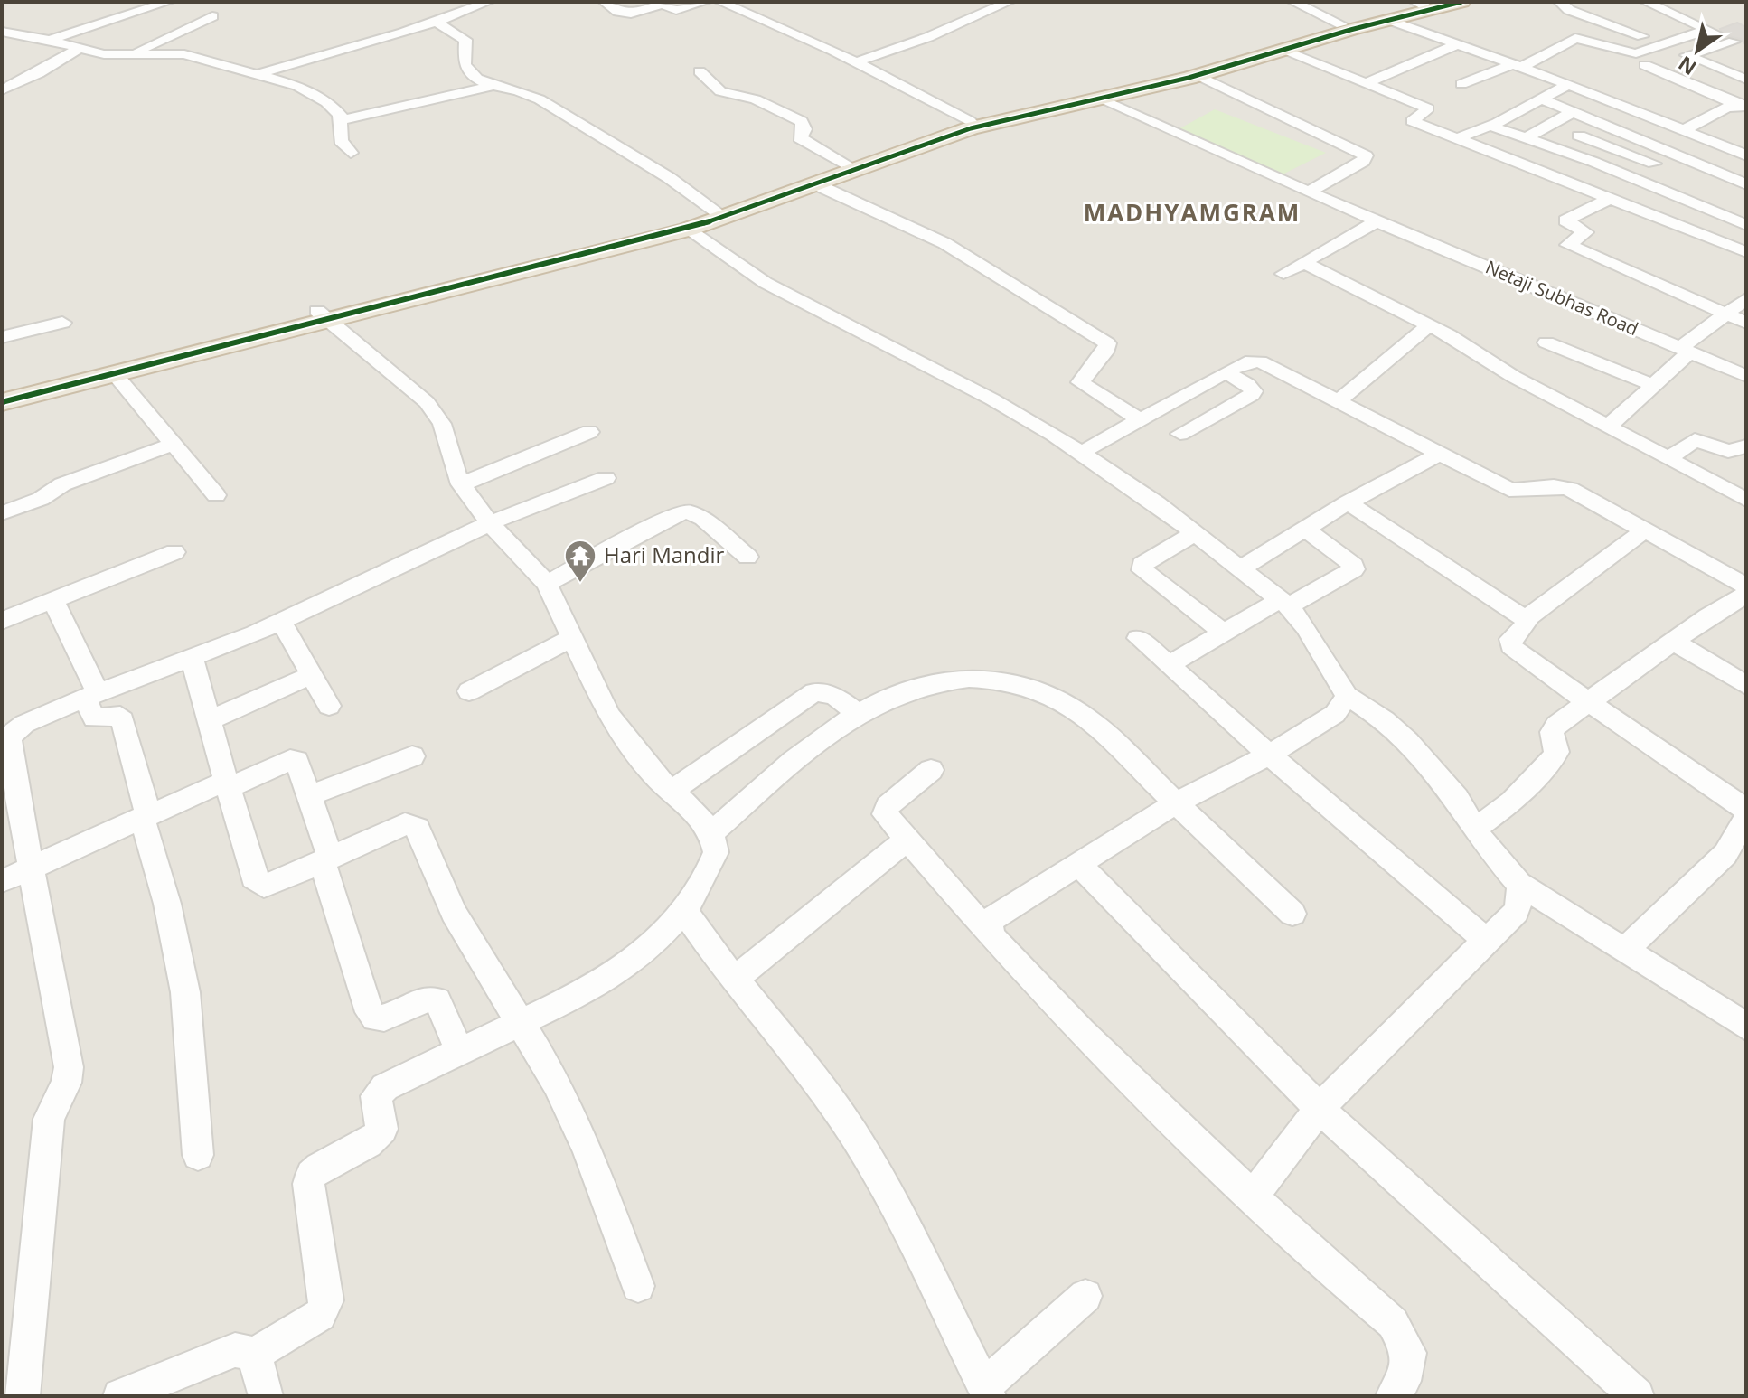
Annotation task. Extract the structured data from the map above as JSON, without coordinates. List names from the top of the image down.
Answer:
{
  "streets": {
    "street": ["Netaji Subhas Road"]
  },
  "districts": ["MADHYAMGRAM"],
  "places": {
    "temple": ["Hari Mandir"]
  },
  "north": "bottom left"
}
